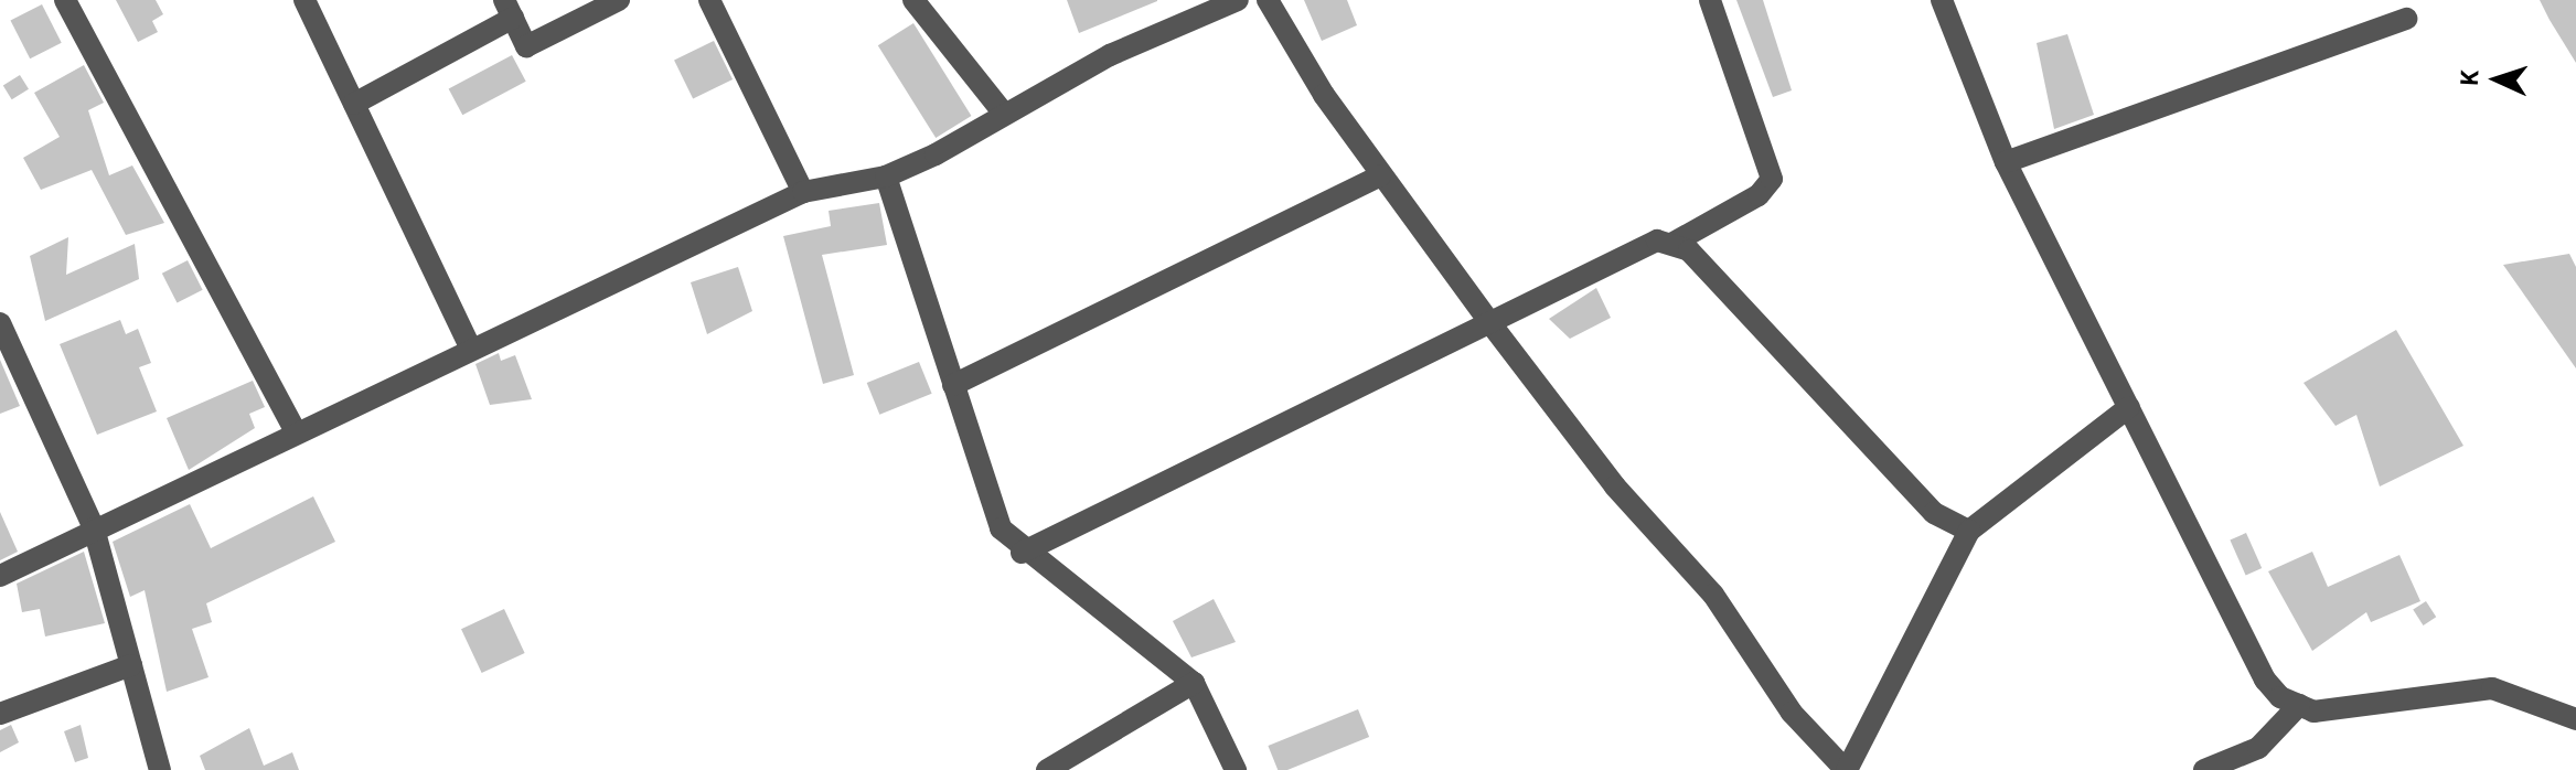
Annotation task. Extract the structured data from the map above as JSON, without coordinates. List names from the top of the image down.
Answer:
{
  "north": "left"
}
